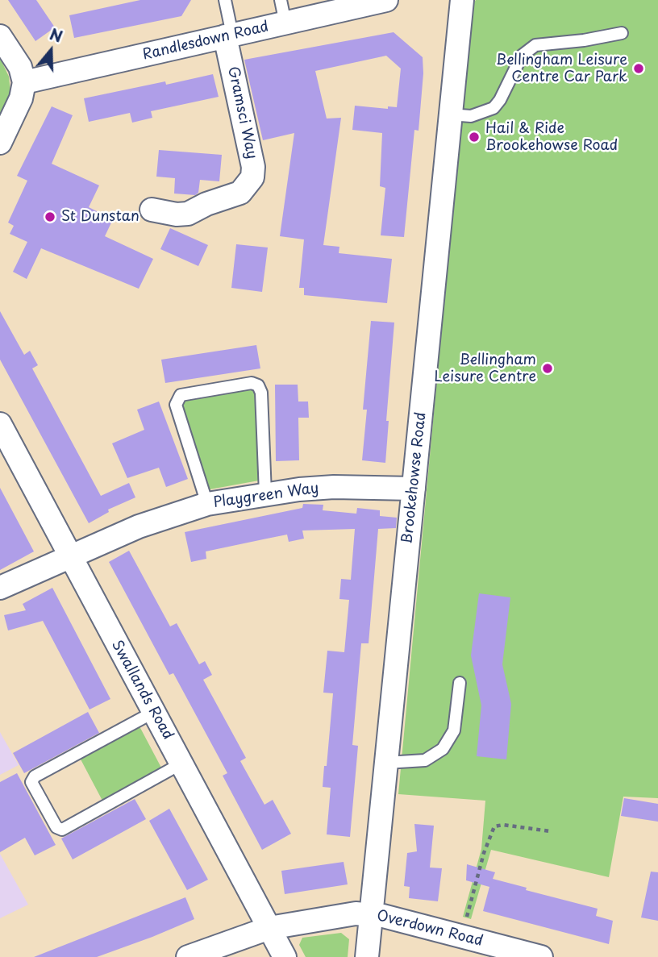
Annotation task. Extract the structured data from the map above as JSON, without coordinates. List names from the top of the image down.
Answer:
{
  "streets": {
    "street": [
      "Randlesdown Road",
      "Gramsci Way",
      "Brookehowse Road",
      "Playgreen Way",
      "Swallands Road",
      "Overdown Road"
    ]
  },
  "crossings": [
    ["Randlesdown Road", "Gramsci Way"],
    ["Brookehowse Road", "Playgreen Way"],
    ["Brookehowse Road", "Overdown Road"],
    ["Playgreen Way", "Swallands Road"],
    ["Swallands Road", "Overdown Road"]
  ],
  "places": [
    "Bellingham Leisure Centre Car Park",
    "Hail & Ride Brookehowse Road",
    "St Dunstan",
    "Bellingham Leisure Centre"
  ],
  "north": "top"
}
